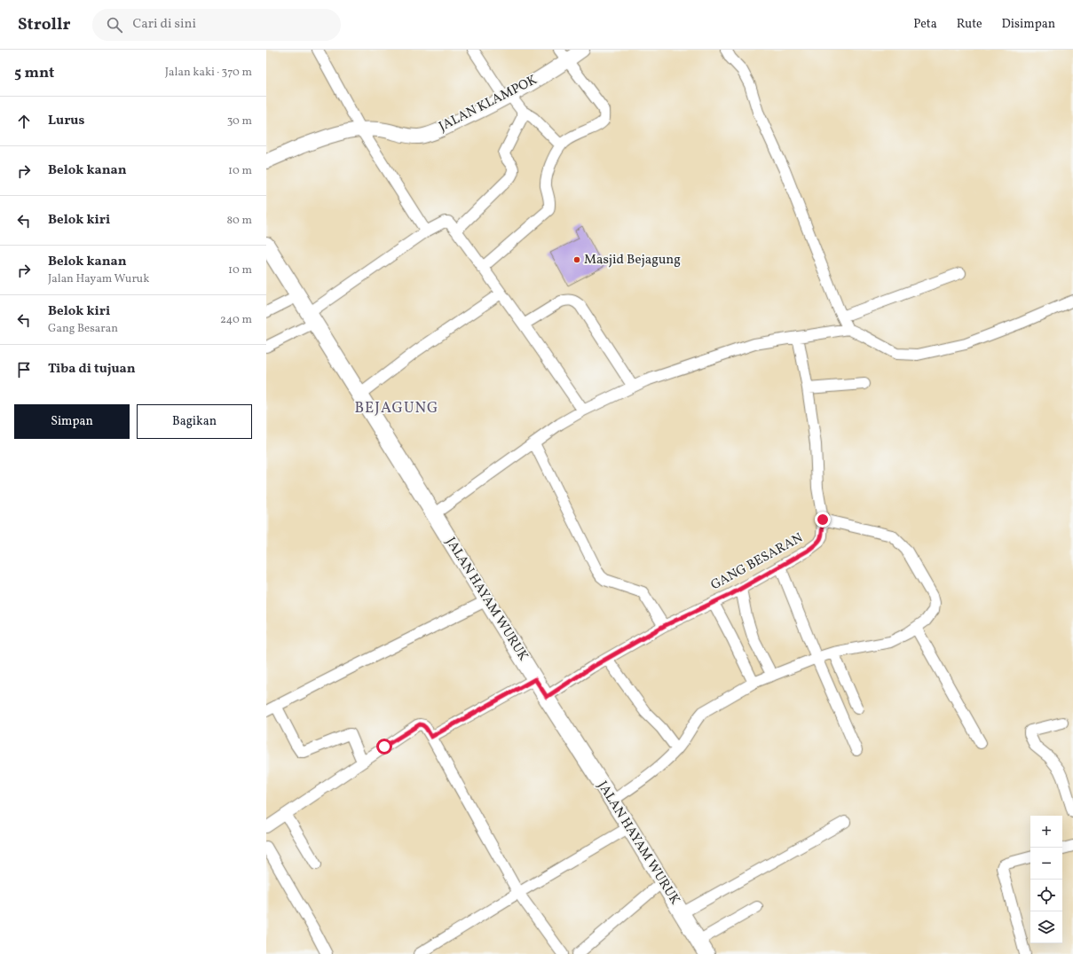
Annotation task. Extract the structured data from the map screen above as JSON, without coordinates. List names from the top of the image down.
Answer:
{
  "streets": {
    "main road": ["JALAN HAYAM WURUK"],
    "street": ["JALAN KLAMPOK", "GANG BESARAN"]
  },
  "crossings": [
    ["GANG BESARAN", "JALAN HAYAM WURUK"]
  ],
  "districts": ["BEJAGUNG"],
  "places": ["Masjid Bejagung"],
  "page": {
    "header": "Strollr",
    "search": "Cari di sini",
    "nav": ["Peta", "Rute", "Disimpan"],
    "heading": ["5 mnt", "Jalan kaki · 370 m"],
    "list": [
      ["Lurus", "30 m"],
      ["Belok kanan", "10 m"],
      ["Belok kiri", "80 m"],
      ["Belok kanan", "Jalan Hayam Wuruk", "10 m"],
      ["Belok kiri", "Gang Besaran", "240 m"],
      "Tiba di tujuan"
    ],
    "buttons": ["Simpan", "Bagikan"],
    "map_buttons": ["+", "−"]
  }
}
